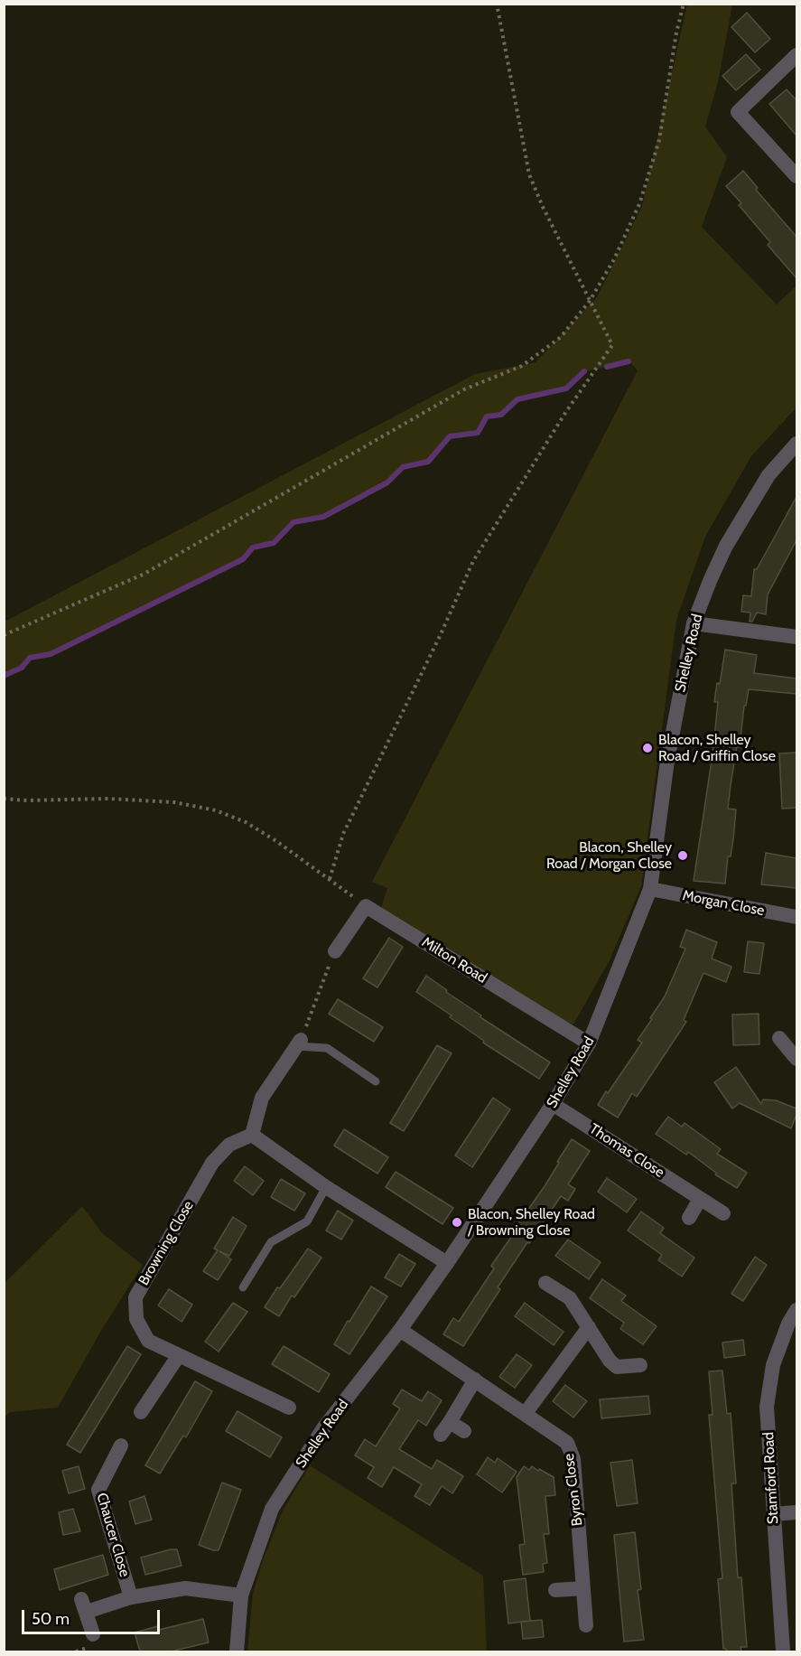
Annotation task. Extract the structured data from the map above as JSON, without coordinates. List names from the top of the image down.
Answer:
{
  "streets": {
    "street": [
      "Shelley Road",
      "Morgan Close",
      "Milton Road",
      "Thomas Close",
      "Browning Close",
      "Stamford Road",
      "Byron Close",
      "Chaucer Close"
    ]
  },
  "crossings": [
    ["Shelley Road", "Morgan Close"],
    ["Shelley Road", "Milton Road"],
    ["Shelley Road", "Thomas Close"],
    ["Shelley Road", "Byron Close"],
    ["Shelley Road", "Chaucer Close"]
  ],
  "places": ["Blacon, Shelley Road / Griffin Close", "Blacon, Shelley Road / Morgan Close", "Blacon, Shelley Road / Browning Close"],
  "scale_bar": "50 m"
}
